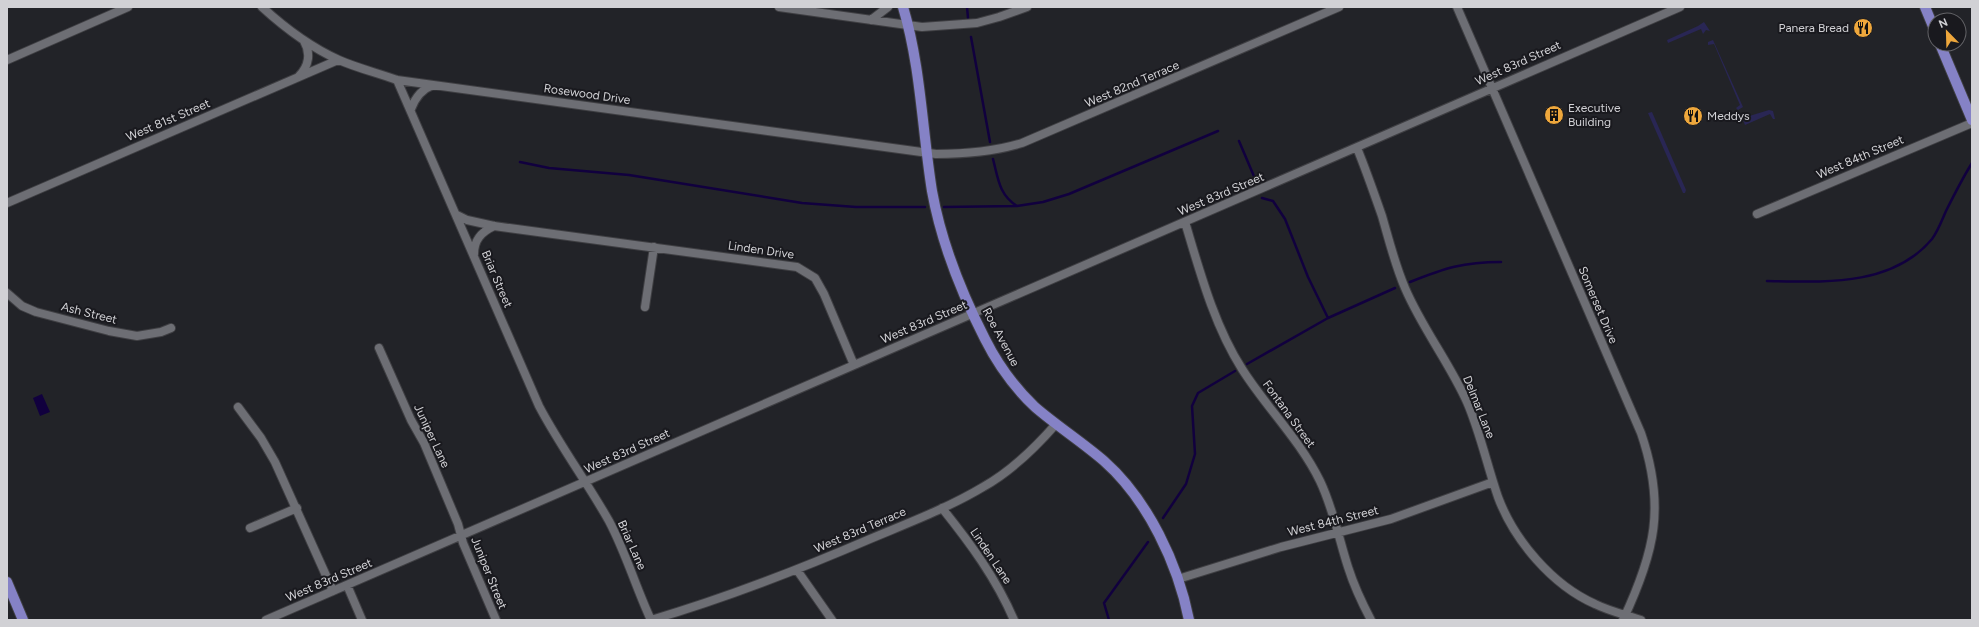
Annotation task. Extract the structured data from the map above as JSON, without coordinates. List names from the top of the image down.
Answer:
{
  "streets": {
    "main road": ["Roe Avenue"],
    "street": [
      "West 83rd Street",
      "West 82nd Terrace",
      "Rosewood Drive",
      "West 81st Street",
      "West 84th Street",
      "Linden Drive",
      "Briar Street",
      "Somerset Drive",
      "Ash Street",
      "Delmar Lane",
      "Fontana Street",
      "Juniper Lane",
      "West 83rd Terrace",
      "Briar Lane",
      "Linden Lane",
      "Juniper Street"
    ]
  },
  "crossings": [
    ["West 83rd Street", "Linden Drive"],
    ["West 83rd Street", "Briar Street"],
    ["West 83rd Street", "Somerset Drive"],
    ["West 83rd Street", "Roe Avenue"],
    ["West 83rd Street", "Delmar Lane"],
    ["West 83rd Street", "Fontana Street"],
    ["West 83rd Street", "Juniper Lane"],
    ["West 83rd Street", "Briar Lane"],
    ["West 83rd Street", "Juniper Street"],
    ["West 82nd Terrace", "Rosewood Drive"],
    ["West 82nd Terrace", "Roe Avenue"],
    ["Rosewood Drive", "West 81st Street"],
    ["Rosewood Drive", "Briar Street"],
    ["Rosewood Drive", "Roe Avenue"],
    ["West 84th Street", "Roe Avenue"],
    ["West 84th Street", "Delmar Lane"],
    ["West 84th Street", "Fontana Street"],
    ["Linden Drive", "Briar Street"],
    ["Briar Street", "Briar Lane"],
    ["Somerset Drive", "Delmar Lane"],
    ["Roe Avenue", "West 83rd Terrace"],
    ["Juniper Lane", "Juniper Street"],
    ["West 83rd Terrace", "Briar Lane"],
    ["West 83rd Terrace", "Linden Lane"]
  ],
  "places": {
    "restaurant": ["Panera Bread", "Meddys"],
    "building": ["Executive Building"]
  },
  "north": "top left"
}
